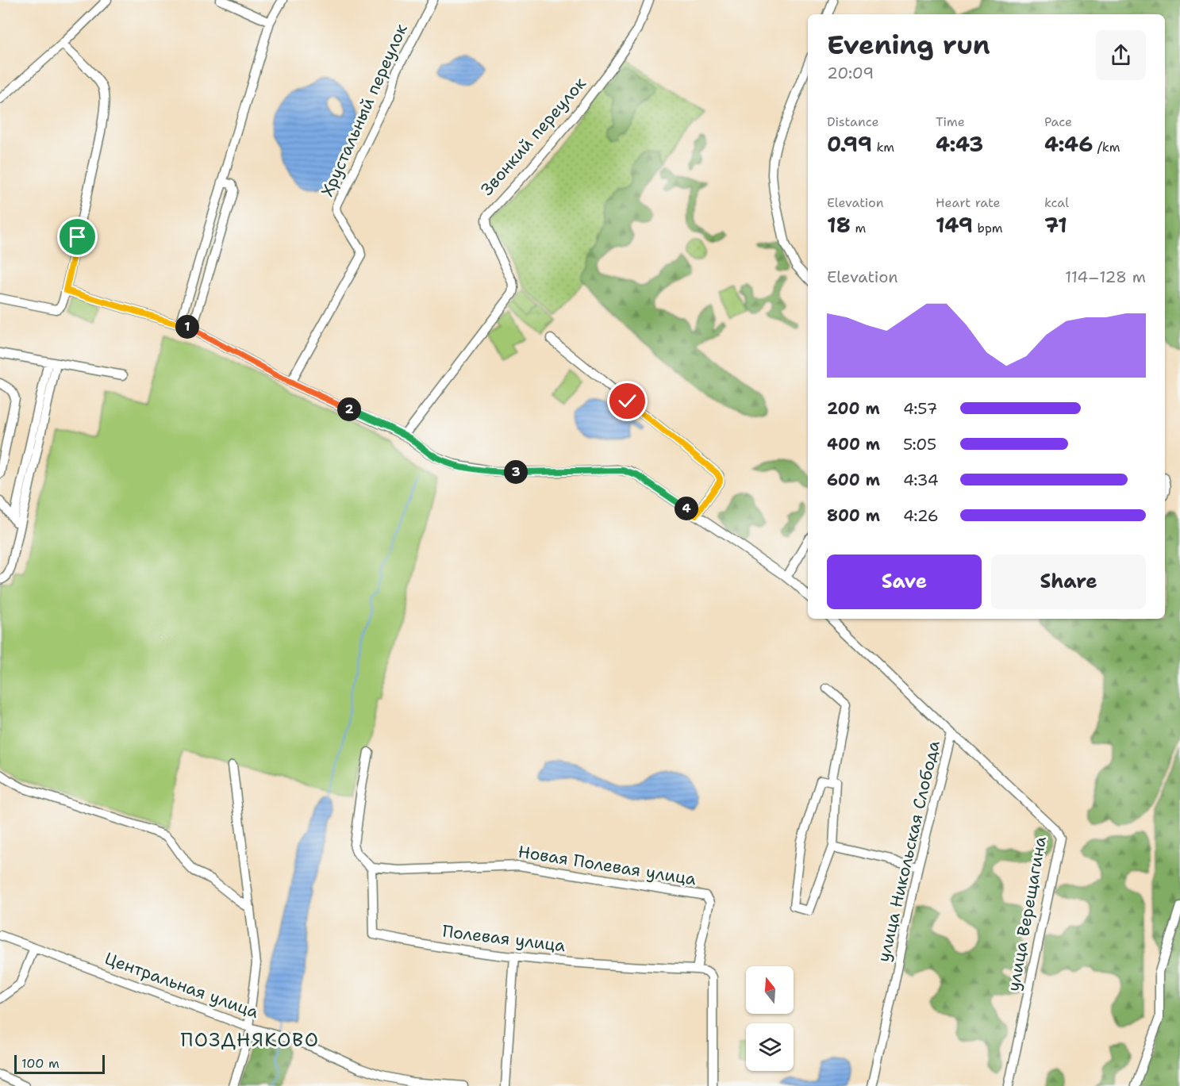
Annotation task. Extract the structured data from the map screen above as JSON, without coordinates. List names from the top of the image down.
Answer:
{
  "streets": {
    "street": [
      "Хрустальный переулок",
      "Звонкий переулок",
      "улица Никольская Слобода",
      "Новая Полевая улица",
      "улица Верещагина",
      "Полевая улица",
      "Центральная улица"
    ]
  },
  "crossings": [
    ["улица Никольская Слобода", "улица Верещагина"],
    ["Новая Полевая улица", "Полевая улица"]
  ],
  "districts": ["ПОЗДНЯКОВО"],
  "scale_bar": "100 m",
  "north": "top",
  "page": {
    "heading": ["Evening run", "20:09"],
    "stats": [
      ["Distance", "0.99 km"],
      ["Time", "4:43"],
      ["Pace", "4:46 /km"],
      ["Elevation", "18 m"],
      ["Heart rate", "149 bpm"],
      ["kcal", "71"]
    ],
    "chart": ["Elevation", "114–128 m"],
    "pins": [
      "1",
      "2",
      "3",
      "4"
    ],
    "list": [
      {
        "name": "200 m",
        "note": "4:57"
      },
      {
        "name": "400 m",
        "note": "5:05"
      },
      {
        "name": "600 m",
        "note": "4:34"
      },
      {
        "name": "800 m",
        "note": "4:26"
      }
    ],
    "buttons": ["Save", "Share"],
    "scale": "100 m"
  }
}
